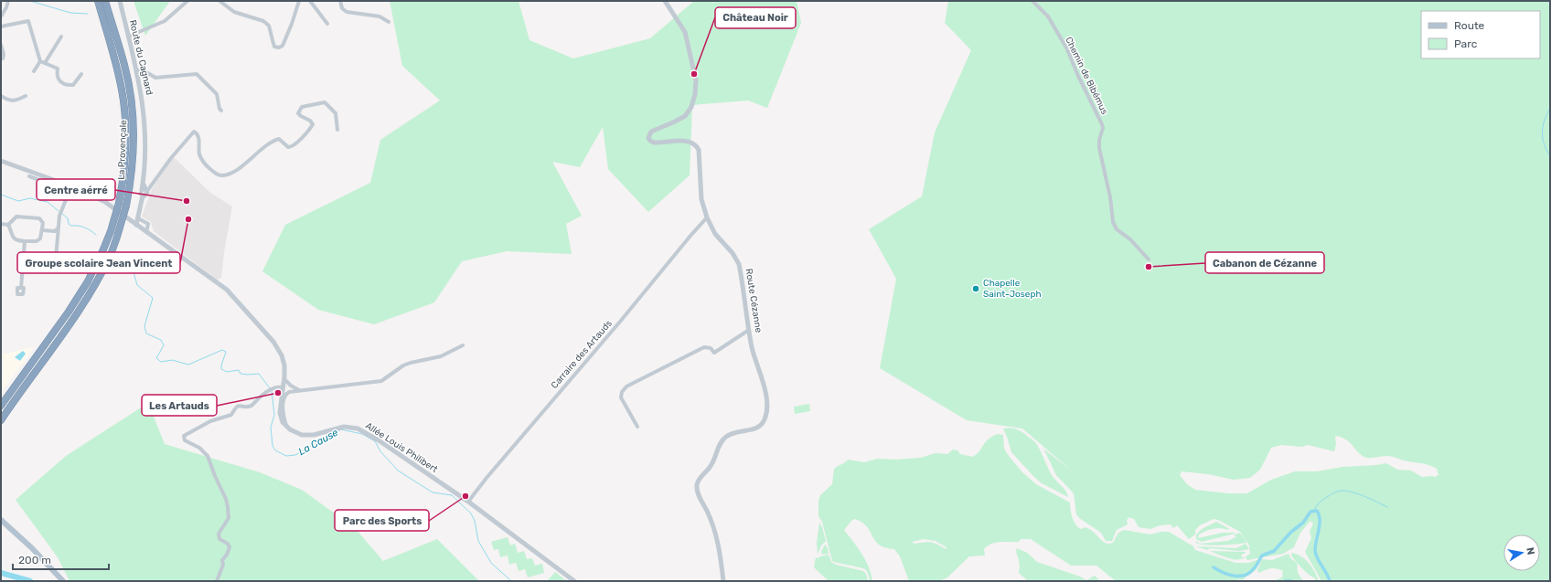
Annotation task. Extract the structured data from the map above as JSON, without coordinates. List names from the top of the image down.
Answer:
{
  "streets": {
    "highway": ["La Provençale"],
    "street": [
      "Route du Cagnard",
      "Chemin de Bibémus",
      "Route Cézanne",
      "Carraire des Artauds",
      "Allée Louis Philibert"
    ]
  },
  "crossings": [
    ["Route Cézanne", "Carraire des Artauds"],
    ["Carraire des Artauds", "Allée Louis Philibert"]
  ],
  "water": ["La Cause"],
  "places": [
    "Château Noir",
    "Centre aérré",
    "Groupe scolaire Jean Vincent",
    "Cabanon de Cézanne",
    "Chapelle Saint-Joseph",
    "Les Artauds",
    "Parc des Sports"
  ],
  "legend": ["Route", "Parc"],
  "scale_bar": "200 m",
  "north": "right"
}
